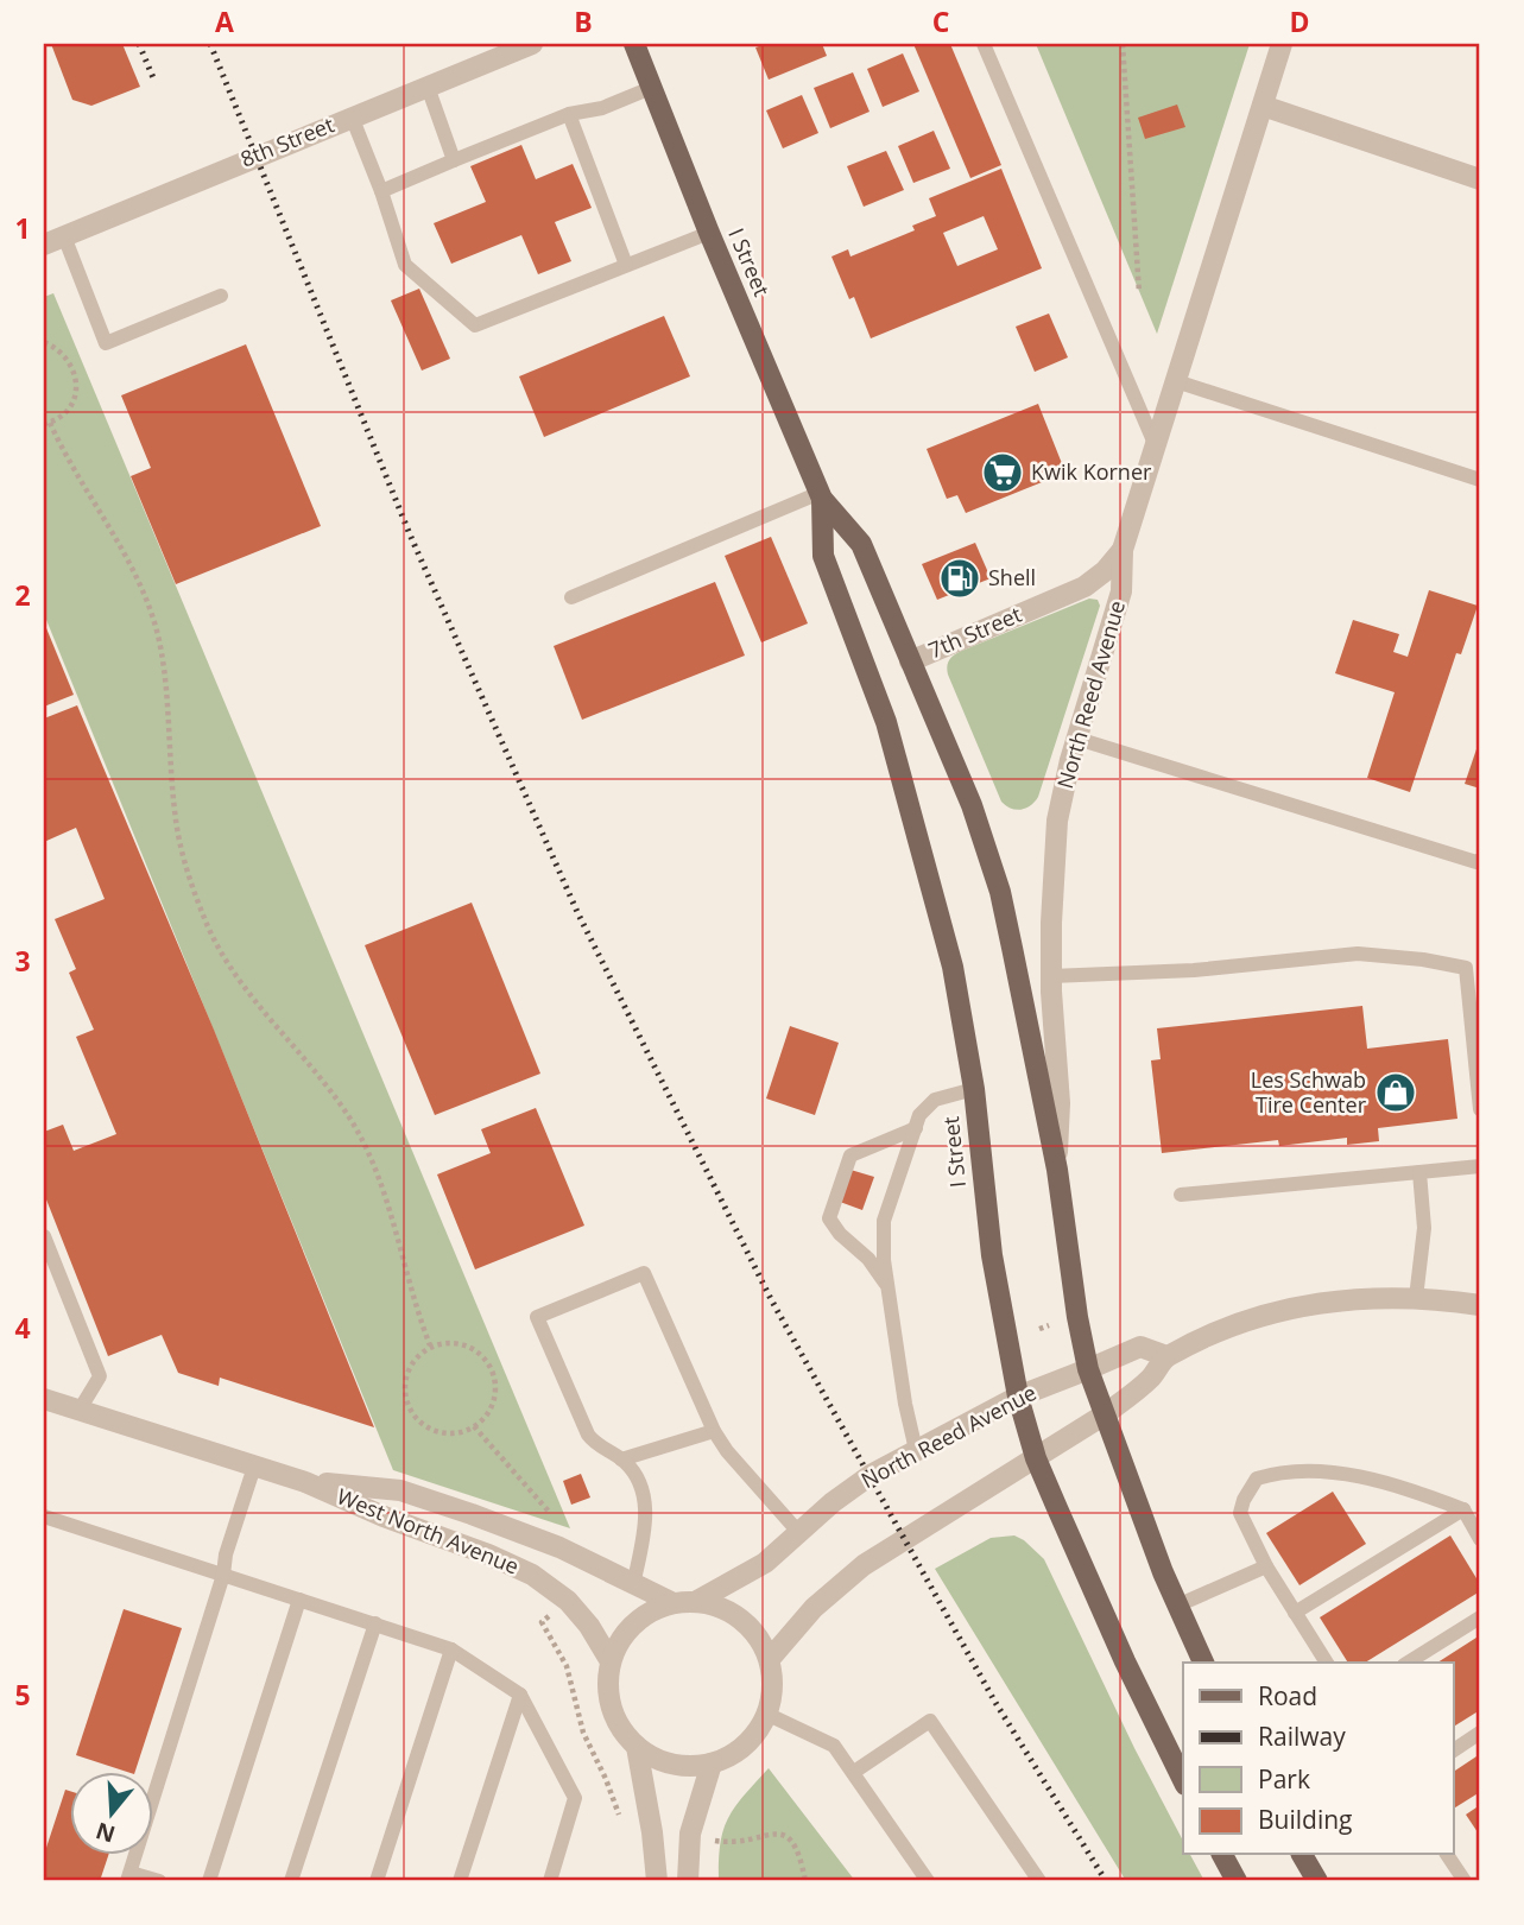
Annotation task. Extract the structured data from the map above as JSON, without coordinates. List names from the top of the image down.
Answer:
{
  "streets": {
    "main road": ["I Street"],
    "street": [
      "8th Street",
      "7th Street",
      "North Reed Avenue",
      "West North Avenue"
    ]
  },
  "crossings": [
    ["I Street", "7th Street"],
    ["I Street", "North Reed Avenue"],
    ["7th Street", "North Reed Avenue"],
    ["North Reed Avenue", "West North Avenue"]
  ],
  "places": {
    "supermarket": ["Kwik Korner"],
    "fuel station": ["Shell"],
    "shop": ["Les Schwab Tire Center"]
  },
  "legend": [
    "Road",
    "Railway",
    "Park",
    "Building"
  ],
  "north": "bottom",
  "grid": {
    "columns": [
      "A",
      "B",
      "C",
      "D"
    ],
    "rows": [
      "1",
      "2",
      "3",
      "4",
      "5"
    ]
  }
}
